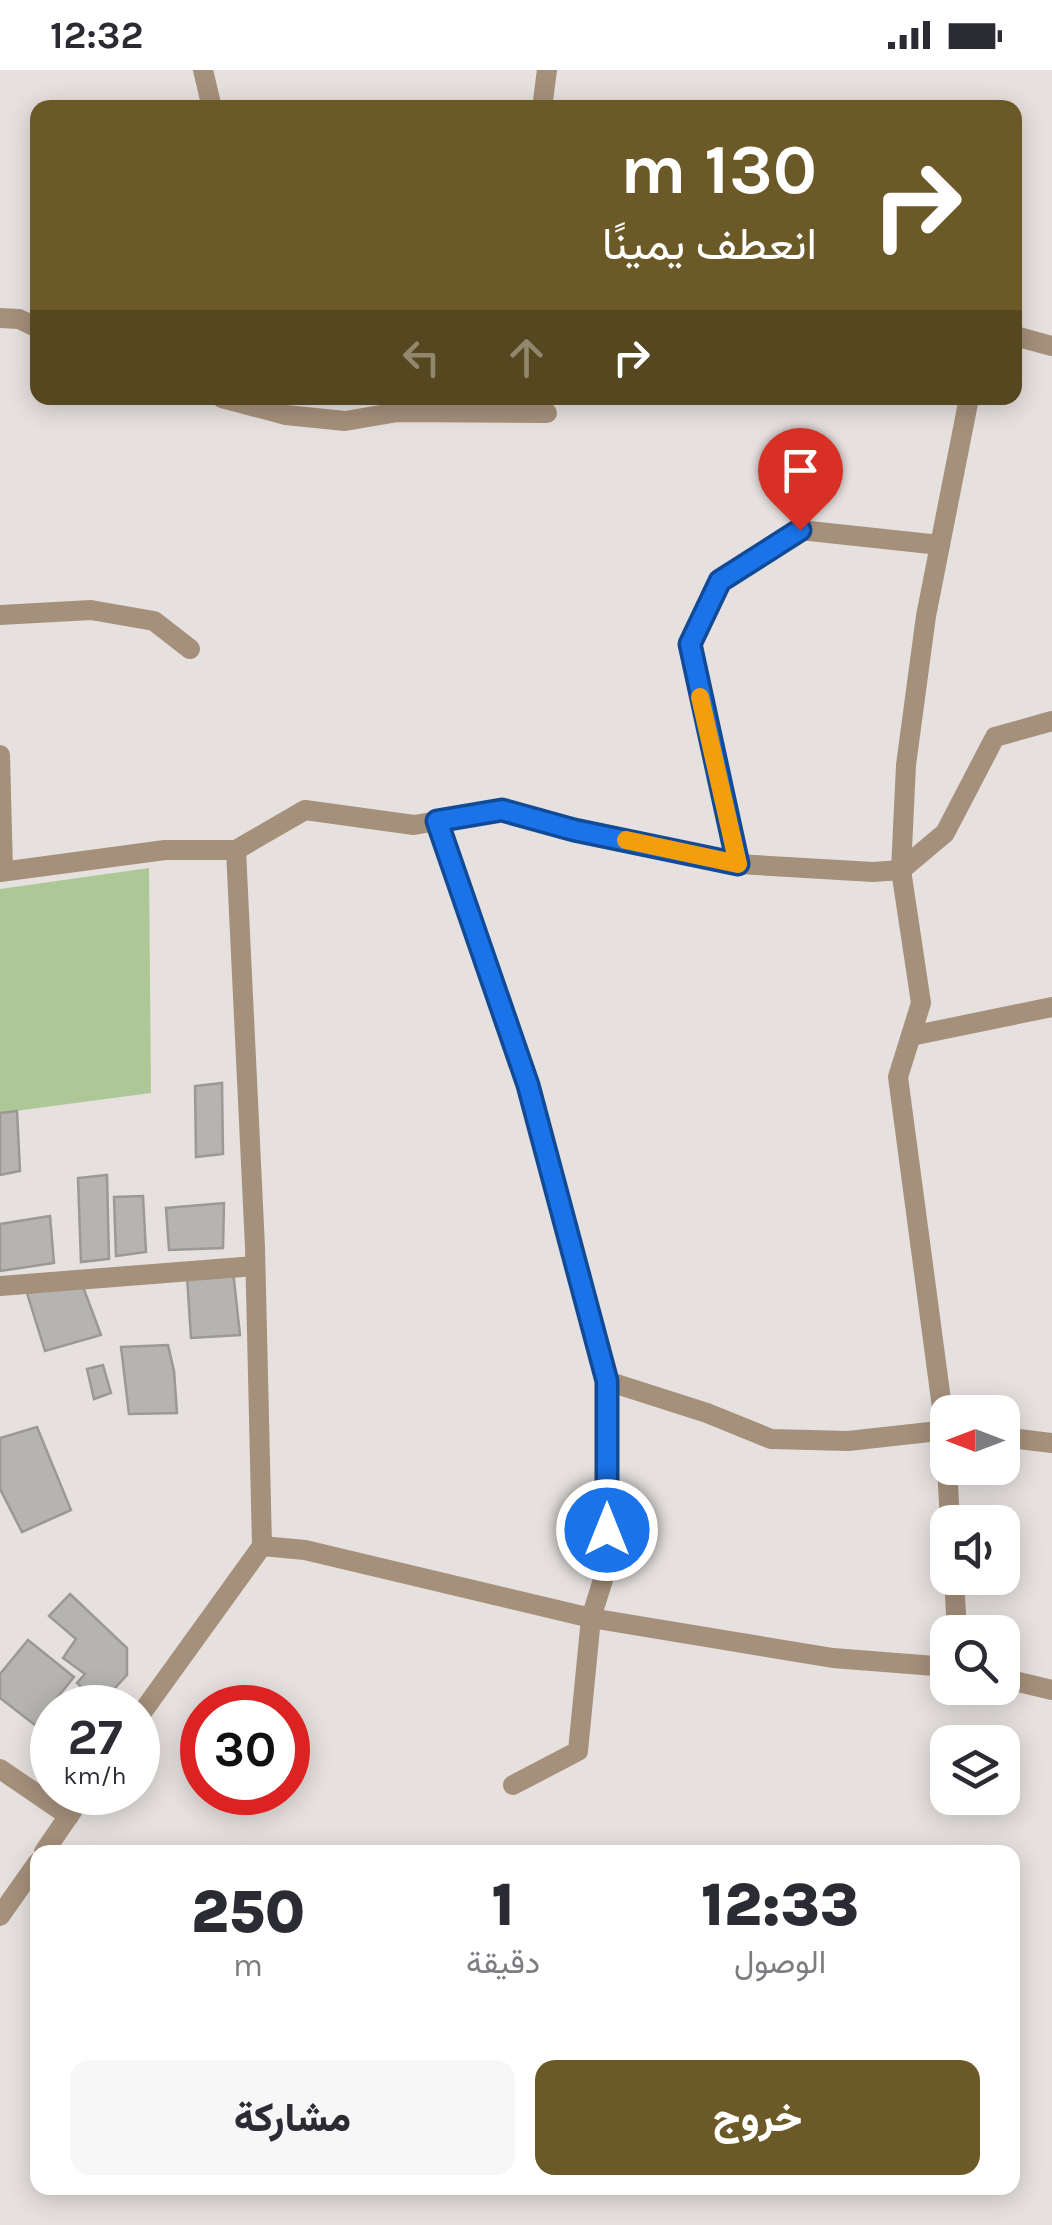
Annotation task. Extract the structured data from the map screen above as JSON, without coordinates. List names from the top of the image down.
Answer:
{
  "north": "left",
  "page": {
    "status": "12:32",
    "turn": ["130 m", "انعطف يمينًا"],
    "speed": "27 km/h",
    "limit": "30",
    "eta": [
      "12:33",
      "الوصول",
      "1",
      "دقيقة",
      "250",
      "m"
    ],
    "buttons": ["خروج", "مشاركة"]
  }
}
